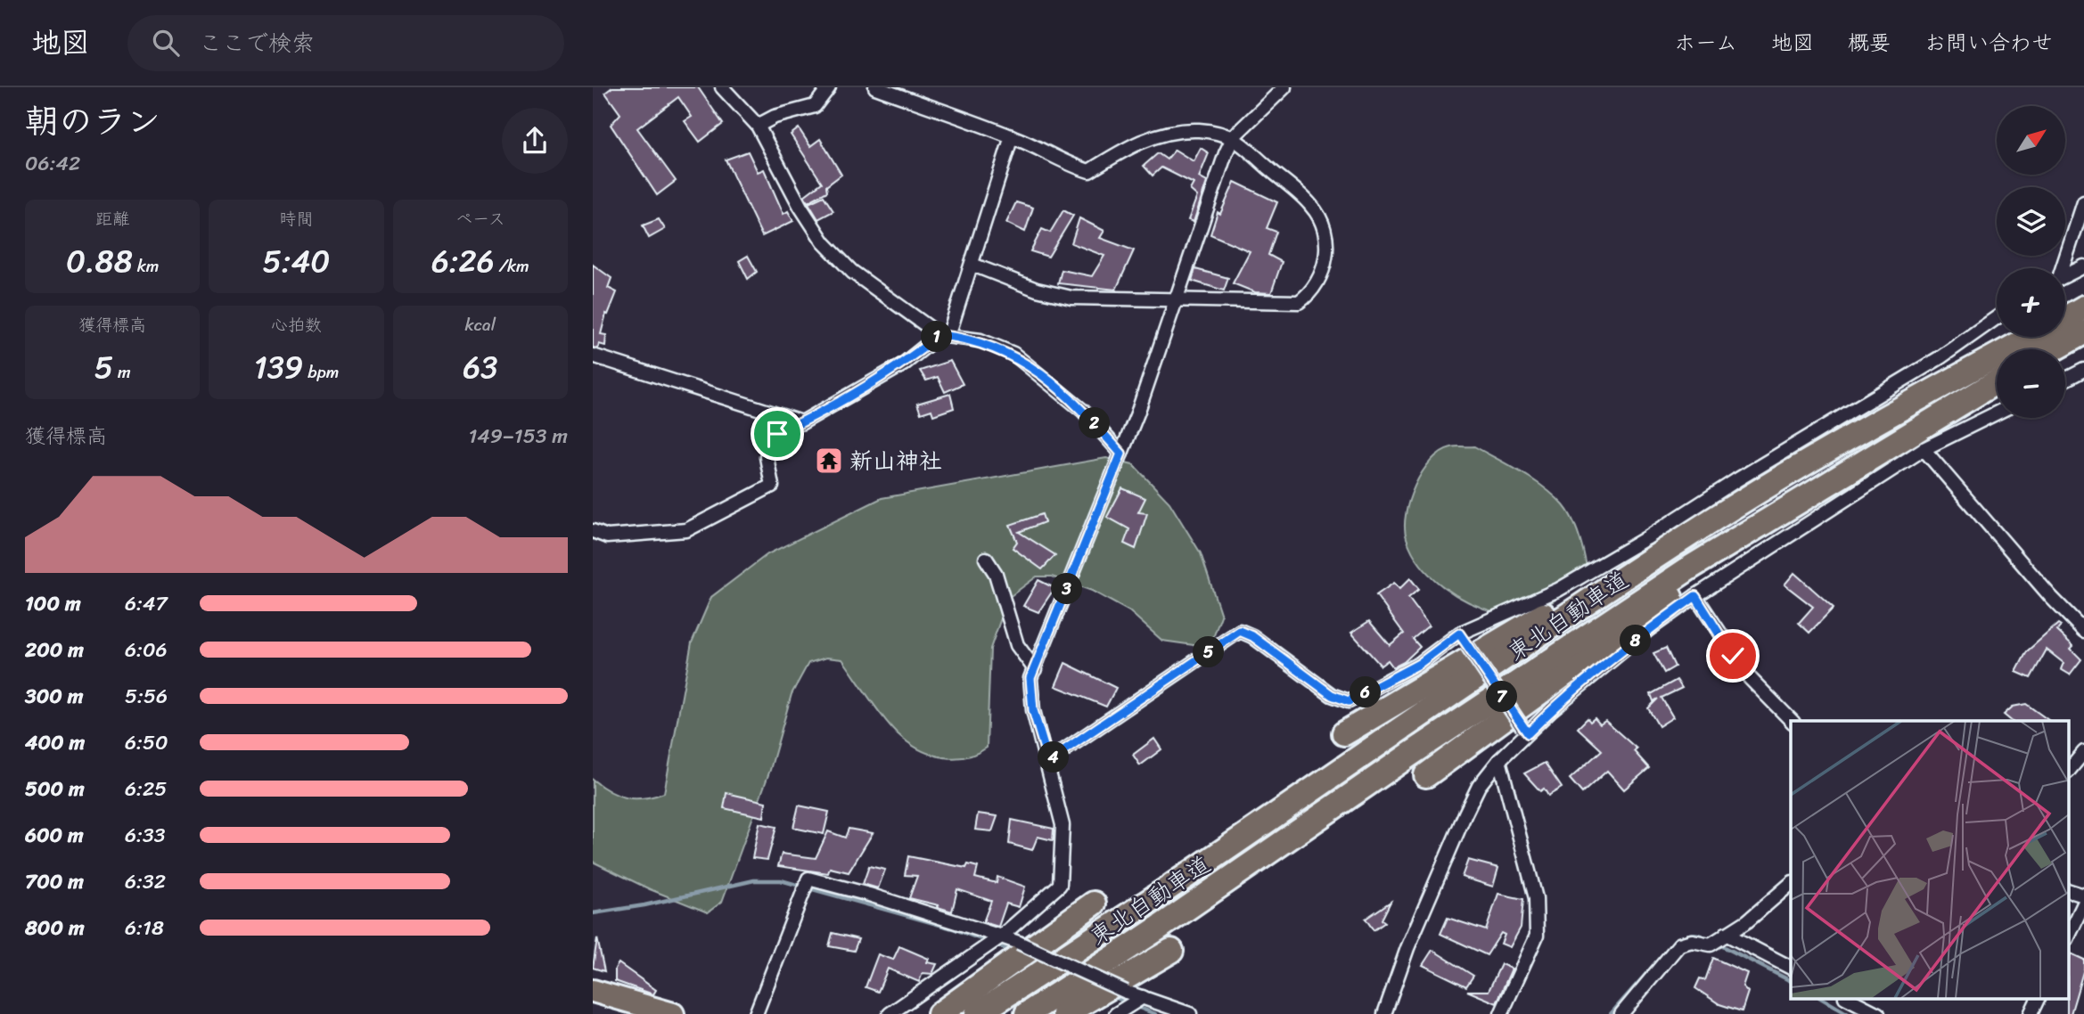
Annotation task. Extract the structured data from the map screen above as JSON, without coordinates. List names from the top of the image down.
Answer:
{
  "streets": {
    "highway": ["東北自動車道"]
  },
  "places": {
    "temple": ["新山神社"]
  },
  "north": "top right",
  "page": {
    "header": "地図",
    "search": "ここで検索",
    "nav": [
      "ホーム",
      "地図",
      "概要",
      "お問い合わせ"
    ],
    "heading": ["朝のラン", "06:42"],
    "map_buttons": ["+", "−"],
    "stats": [
      ["距離", "0.88 km"],
      ["時間", "5:40"],
      ["ペース", "6:26 /km"],
      ["獲得標高", "5 m"],
      ["心拍数", "139 bpm"],
      ["kcal", "63"]
    ],
    "pins": [
      "1",
      "2",
      "3",
      "8",
      "5",
      "6",
      "7",
      "4"
    ],
    "chart": ["獲得標高", "149–153 m"],
    "list": [
      {
        "name": "100 m",
        "note": "6:47"
      },
      {
        "name": "200 m",
        "note": "6:06"
      },
      {
        "name": "300 m",
        "note": "5:56"
      },
      {
        "name": "400 m",
        "note": "6:50"
      },
      {
        "name": "500 m",
        "note": "6:25"
      },
      {
        "name": "600 m",
        "note": "6:33"
      },
      {
        "name": "700 m",
        "note": "6:32"
      },
      {
        "name": "800 m",
        "note": "6:18"
      }
    ]
  }
}
